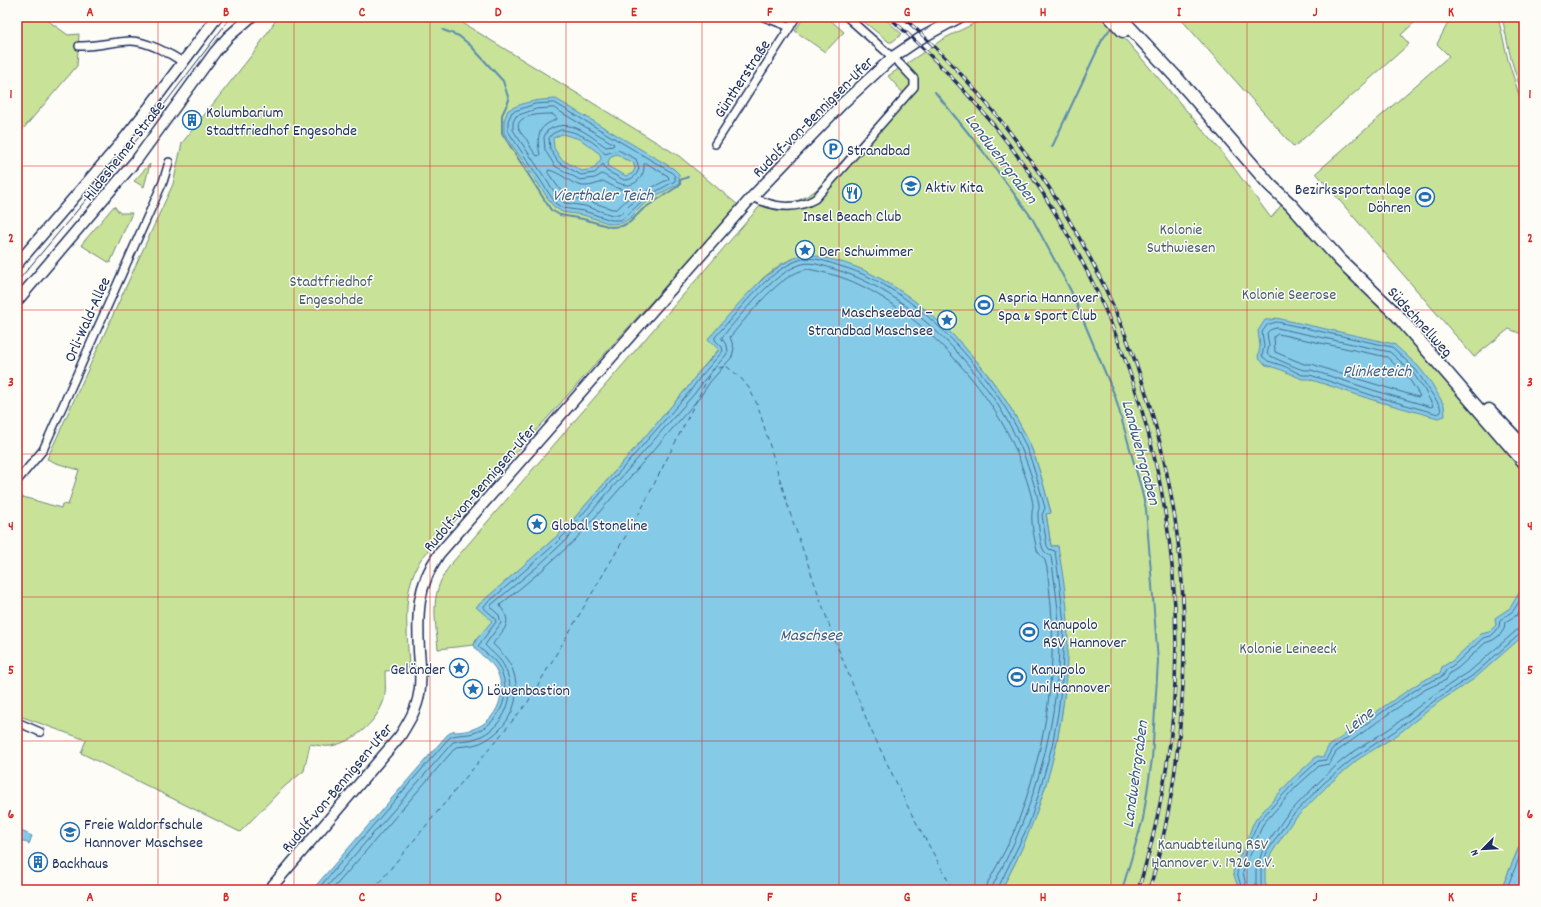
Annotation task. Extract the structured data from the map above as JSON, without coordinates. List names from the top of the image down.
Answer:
{
  "streets": {
    "highway": ["Südschnellweg"],
    "street": [
      "Güntherstraße",
      "Rudolf-von-Bennigsen-Ufer",
      "Hildesheimer Straße",
      "Orli-Wald-Allee"
    ]
  },
  "water": [
    "Landwehrgraben",
    "Vierthaler Teich",
    "Plinketeich",
    "Maschsee",
    "Leine"
  ],
  "parks": [
    "Kolonie Suthwiesen",
    "Stadtfriedhof Engesohde",
    "Kolonie Seerose",
    "Kolonie Leineeck",
    "Kanuabteilung RSV Hannover v. 1926 e.V."
  ],
  "places": {
    "building": ["Kolumbarium Stadtfriedhof Engesohde", "Backhaus"],
    "parking": ["Strandbad"],
    "school or university": ["Aktiv Kita", "Freie Waldorfschule Hannover Maschsee"],
    "restaurant": ["Insel Beach Club"],
    "sports": [
      "Bezirkssportanlage Döhren",
      "Aspria Hannover Spa & Sport Club",
      "Kanupolo RSV Hannover",
      "Kanupolo Uni Hannover"
    ],
    "place": [
      "Der Schwimmer",
      "Maschseebad – Strandbad Maschsee",
      "Global Stoneline",
      "Geländer",
      "Löwenbastion"
    ]
  },
  "north": "bottom left",
  "grid": {
    "columns": [
      "A",
      "B",
      "C",
      "D",
      "E",
      "F",
      "G",
      "H",
      "I",
      "J",
      "K"
    ],
    "rows": [
      "1",
      "2",
      "3",
      "4",
      "5",
      "6"
    ]
  }
}
